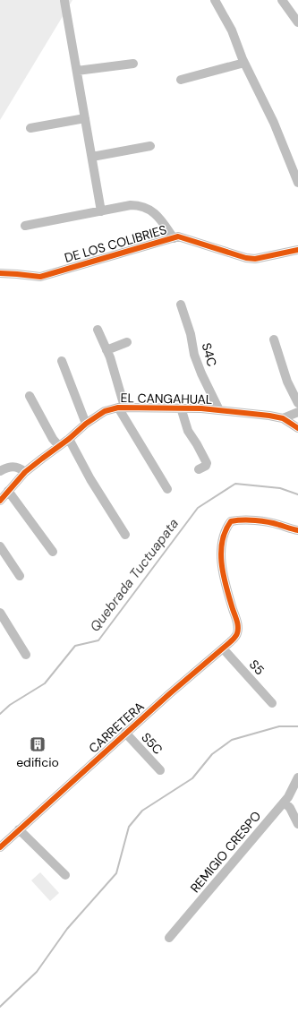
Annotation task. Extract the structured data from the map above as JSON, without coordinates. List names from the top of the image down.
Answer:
{
  "streets": {
    "street": [
      "DE LOS COLIBRIES",
      "S4C",
      "EL CANGAHUAL",
      "S5",
      "CARRETERA",
      "S5C",
      "REMIGIO CRESPO"
    ]
  },
  "crossings": [
    ["S4C", "EL CANGAHUAL"],
    ["S5", "CARRETERA"],
    ["CARRETERA", "S5C"]
  ],
  "water": ["Quebrada Tuctuapata"],
  "places": {
    "building": ["edificio"]
  }
}
